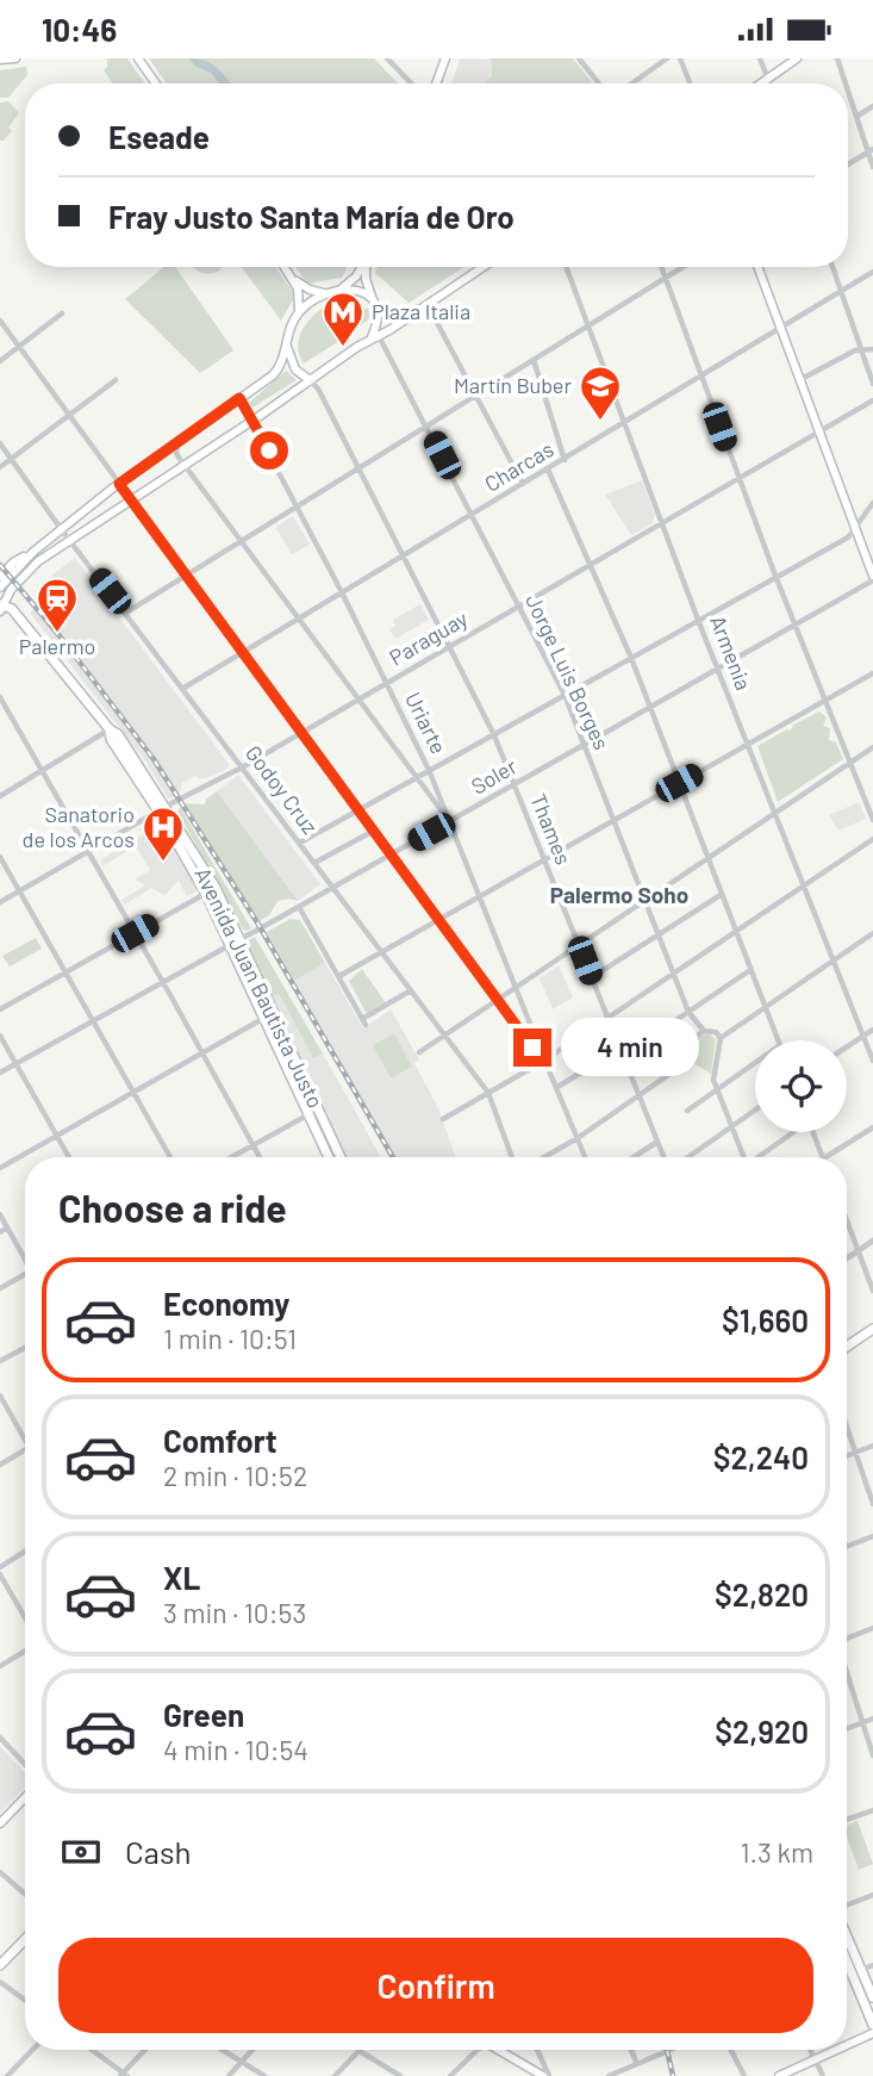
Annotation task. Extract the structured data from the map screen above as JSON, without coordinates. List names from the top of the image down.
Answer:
{
  "streets": {
    "main road": ["Avenida Juan Bautista Justo"],
    "street": [
      "Charcas",
      "Paraguay",
      "Armenia",
      "Jorge Luis Borges",
      "Uriarte",
      "Soler",
      "Godoy Cruz",
      "Thames"
    ]
  },
  "crossings": [
    ["Charcas", "Armenia"],
    ["Charcas", "Jorge Luis Borges"],
    ["Charcas", "Uriarte"],
    ["Charcas", "Godoy Cruz"],
    ["Charcas", "Thames"],
    ["Paraguay", "Armenia"],
    ["Paraguay", "Jorge Luis Borges"],
    ["Paraguay", "Uriarte"],
    ["Paraguay", "Godoy Cruz"],
    ["Paraguay", "Thames"],
    ["Paraguay", "Avenida Juan Bautista Justo"],
    ["Armenia", "Soler"],
    ["Jorge Luis Borges", "Soler"],
    ["Jorge Luis Borges", "Thames"],
    ["Uriarte", "Soler"],
    ["Soler", "Godoy Cruz"],
    ["Soler", "Thames"],
    ["Soler", "Avenida Juan Bautista Justo"]
  ],
  "districts": ["Palermo Soho"],
  "places": {
    "metro station": ["Plaza Italia"],
    "school or university": ["Martín Buber"],
    "station": ["Palermo"],
    "hospital": ["Sanatorio de los Arcos"]
  },
  "page": {
    "status": "10:46",
    "banner": ["Eseade", "Fray Justo Santa María de Oro"],
    "bubble": "4 min",
    "heading": "Choose a ride",
    "list": [
      {
        "name": "Economy",
        "note": "1 min · 10:51",
        "value": "$1,660"
      },
      {
        "name": "Comfort",
        "note": "2 min · 10:52",
        "value": "$2,240"
      },
      {
        "name": "XL",
        "note": "3 min · 10:53",
        "value": "$2,820"
      },
      {
        "name": "Green",
        "note": "4 min · 10:54",
        "value": "$2,920"
      }
    ],
    "pay": ["Cash", "1.3 km"],
    "buttons": "Confirm"
  }
}
